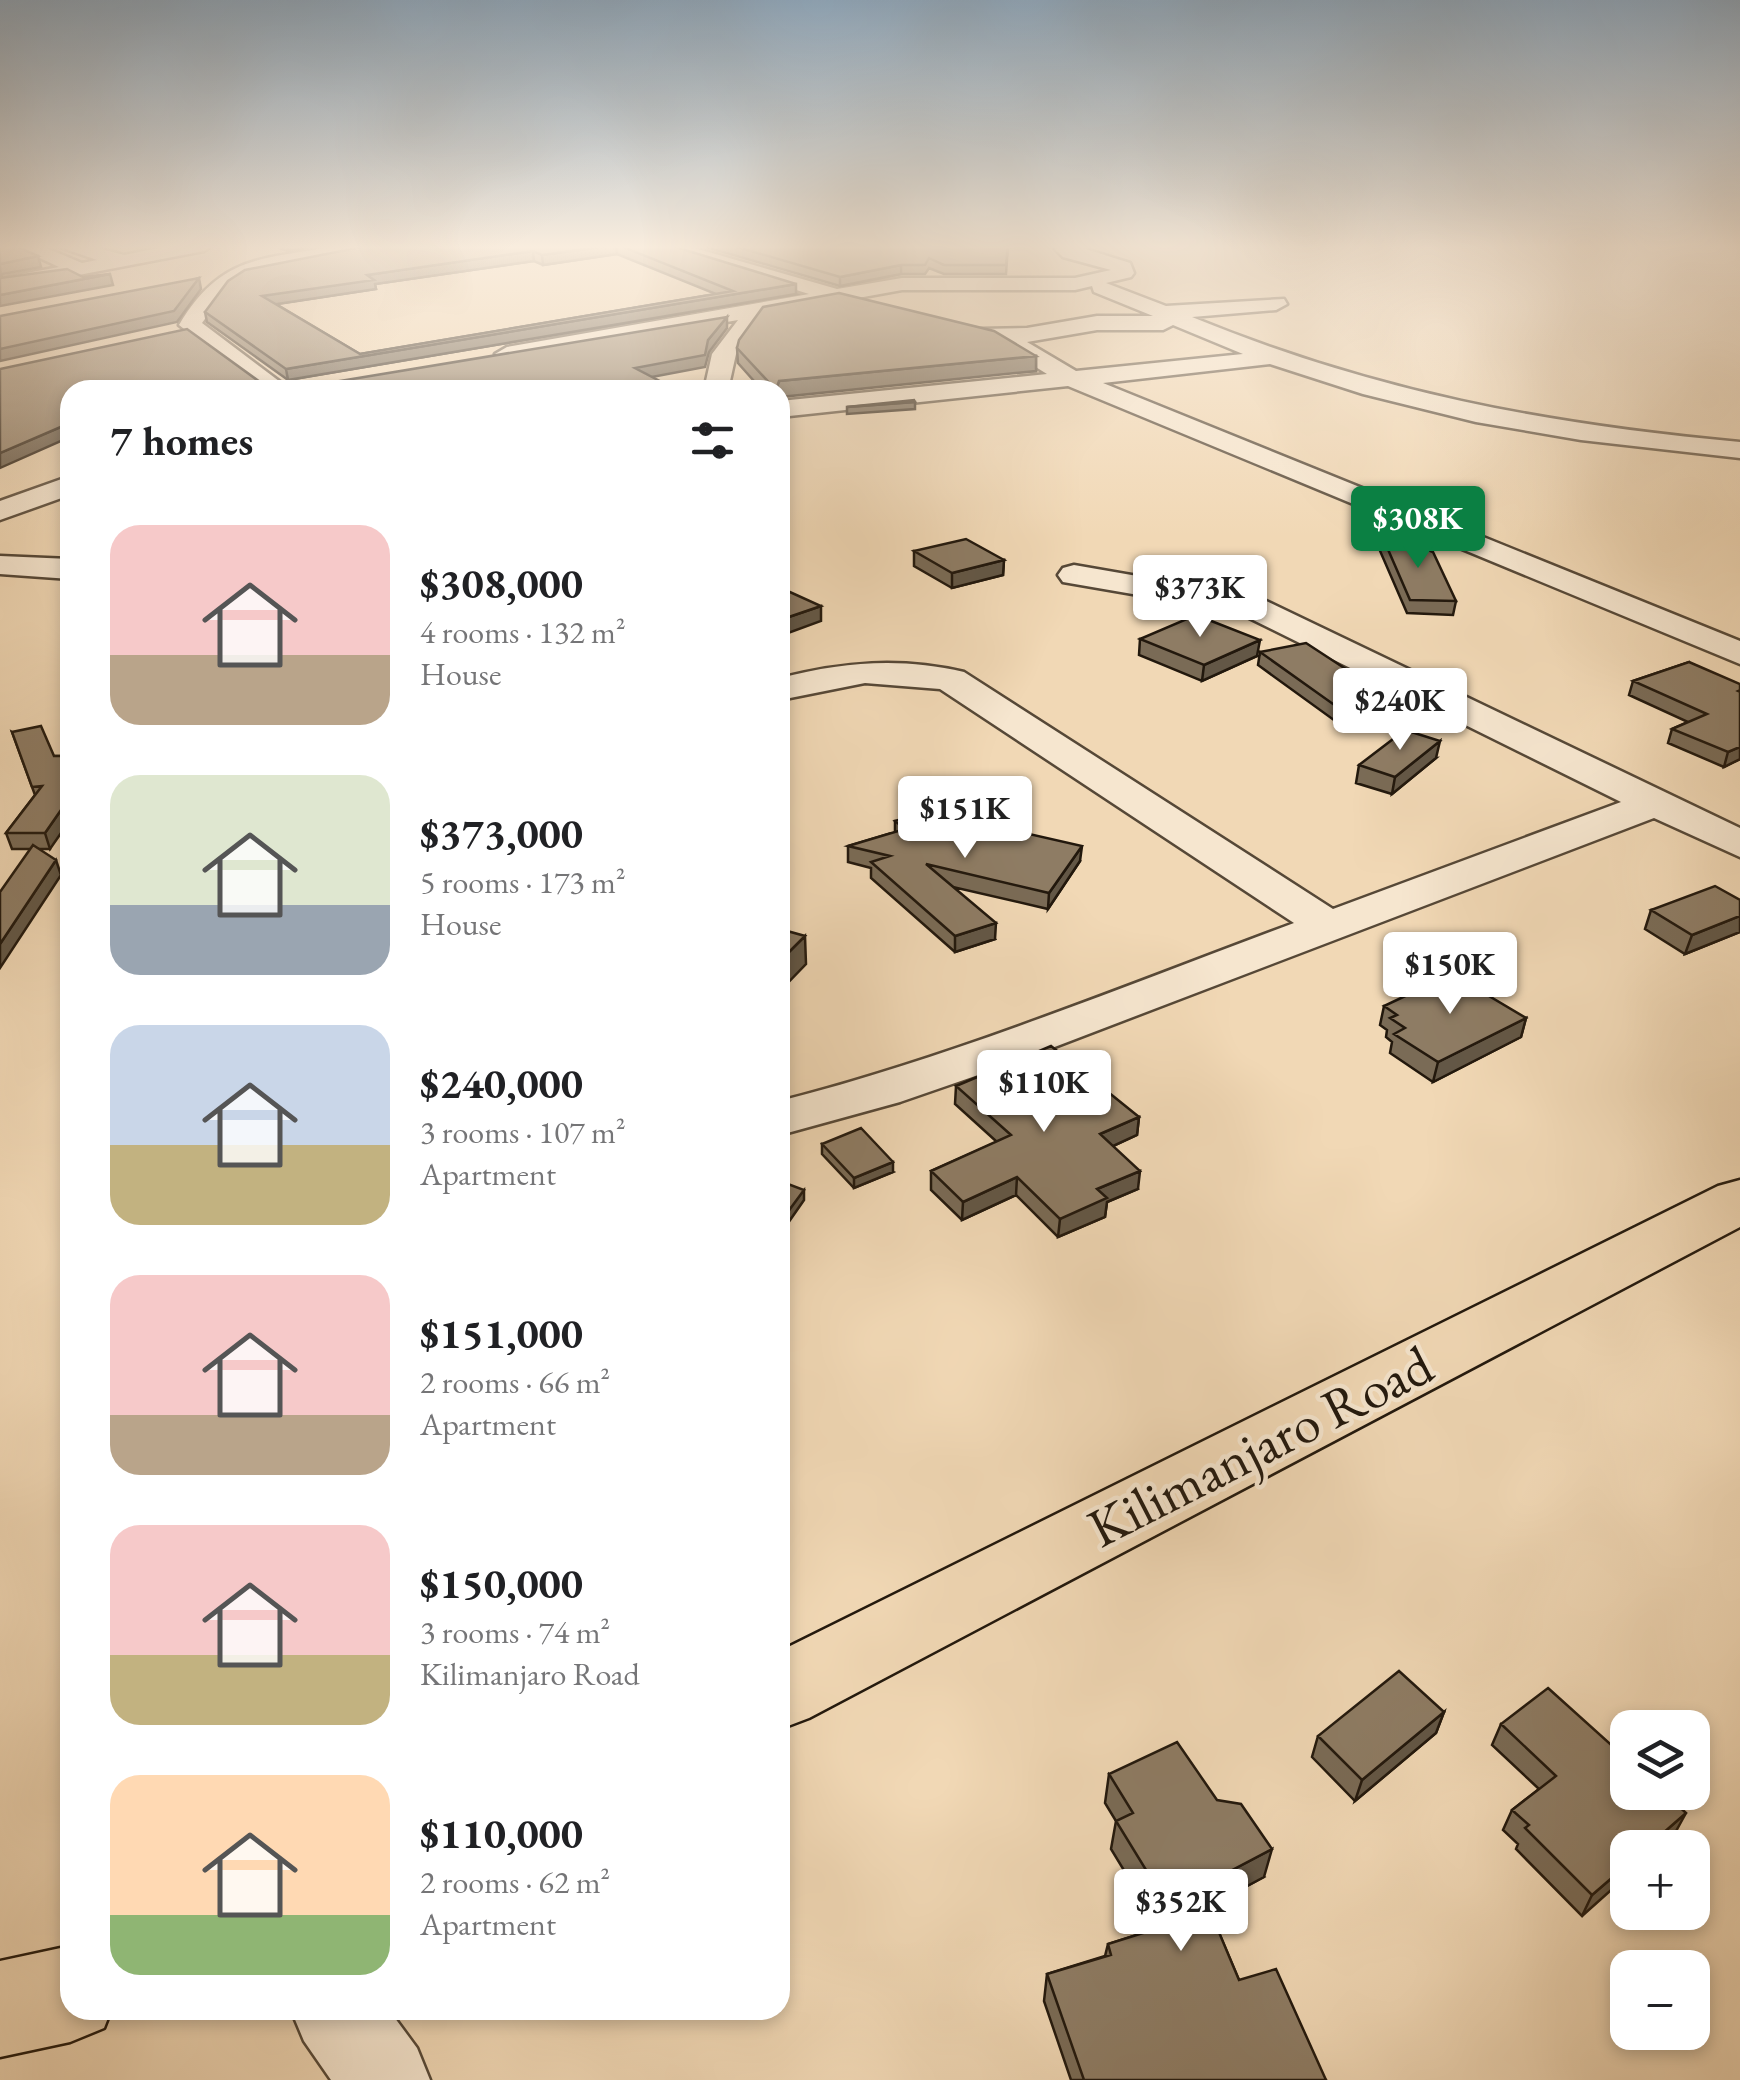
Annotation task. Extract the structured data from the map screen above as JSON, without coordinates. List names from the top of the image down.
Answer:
{
  "streets": {
    "main road": ["Kilimanjaro Road"]
  },
  "page": {
    "heading": "7 homes",
    "price": [
      "$308K",
      "$373K",
      "$240K",
      "$151K",
      "$150K",
      "$110K",
      "$352K"
    ],
    "list": [
      {
        "name": "$308,000",
        "note": "4 rooms · 132 m² · House"
      },
      {
        "name": "$373,000",
        "note": "5 rooms · 173 m² · House"
      },
      {
        "name": "$240,000",
        "note": "3 rooms · 107 m² · Apartment"
      },
      {
        "name": "$151,000",
        "note": "2 rooms · 66 m² · Apartment"
      },
      {
        "name": "$150,000",
        "note": "3 rooms · 74 m² · Kilimanjaro Road"
      },
      {
        "name": "$110,000",
        "note": "2 rooms · 62 m² · Apartment"
      }
    ],
    "map_buttons": ["+", "−"]
  }
}
